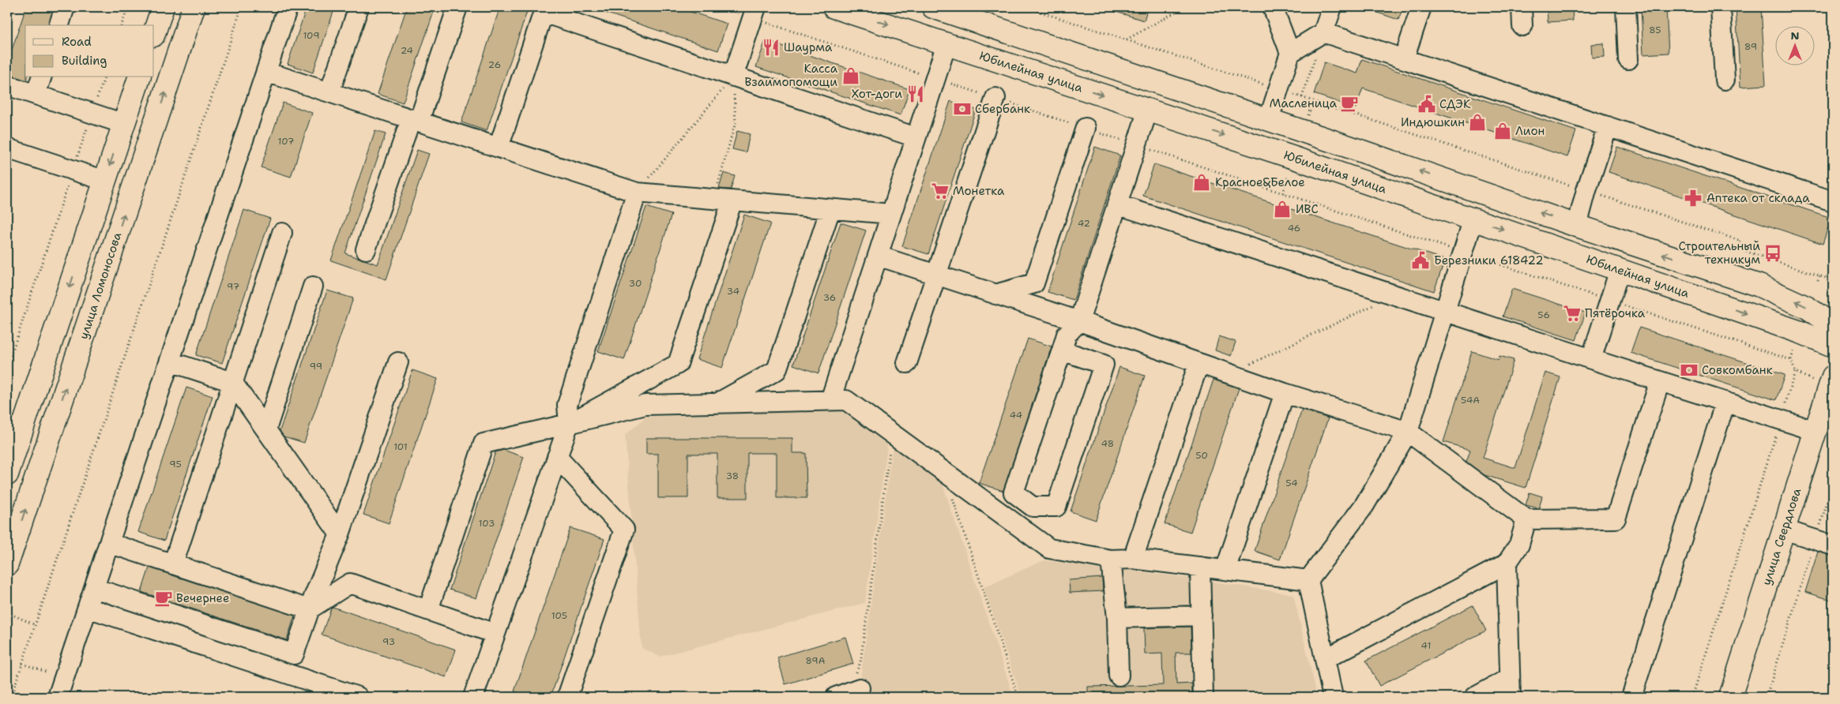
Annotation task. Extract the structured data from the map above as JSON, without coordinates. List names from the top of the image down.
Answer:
{
  "streets": {
    "main road": ["Юбилейная улица", "улица Ломоносова", "улица Свердлова"]
  },
  "places": {
    "restaurant": ["Шаурма", "Хот-доги"],
    "shop": [
      "Касса Взаимопомощи",
      "Индюшкин",
      "Лион",
      "Красное&Белое",
      "ИВС"
    ],
    "cafe": ["Масленица", "Вечернее"],
    "public building": ["СДЭК", "Березники 618422"],
    "bank": ["Сбербанк", "Совкомбанк"],
    "supermarket": ["Монетка", "Пятёрочка"],
    "pharmacy": ["Аптека от склада"],
    "bus stop": ["Строительный техникум"]
  },
  "house_numbers": [
    "85",
    "109",
    "89",
    "24",
    "26",
    "107",
    "42",
    "46",
    "30",
    "97",
    "34",
    "36",
    "56",
    "99",
    "54А",
    "44",
    "48",
    "101",
    "50",
    "95",
    "38",
    "54",
    "103",
    "105",
    "93",
    "41",
    "89А"
  ],
  "legend": ["Road", "Building"],
  "north": "top"
}
